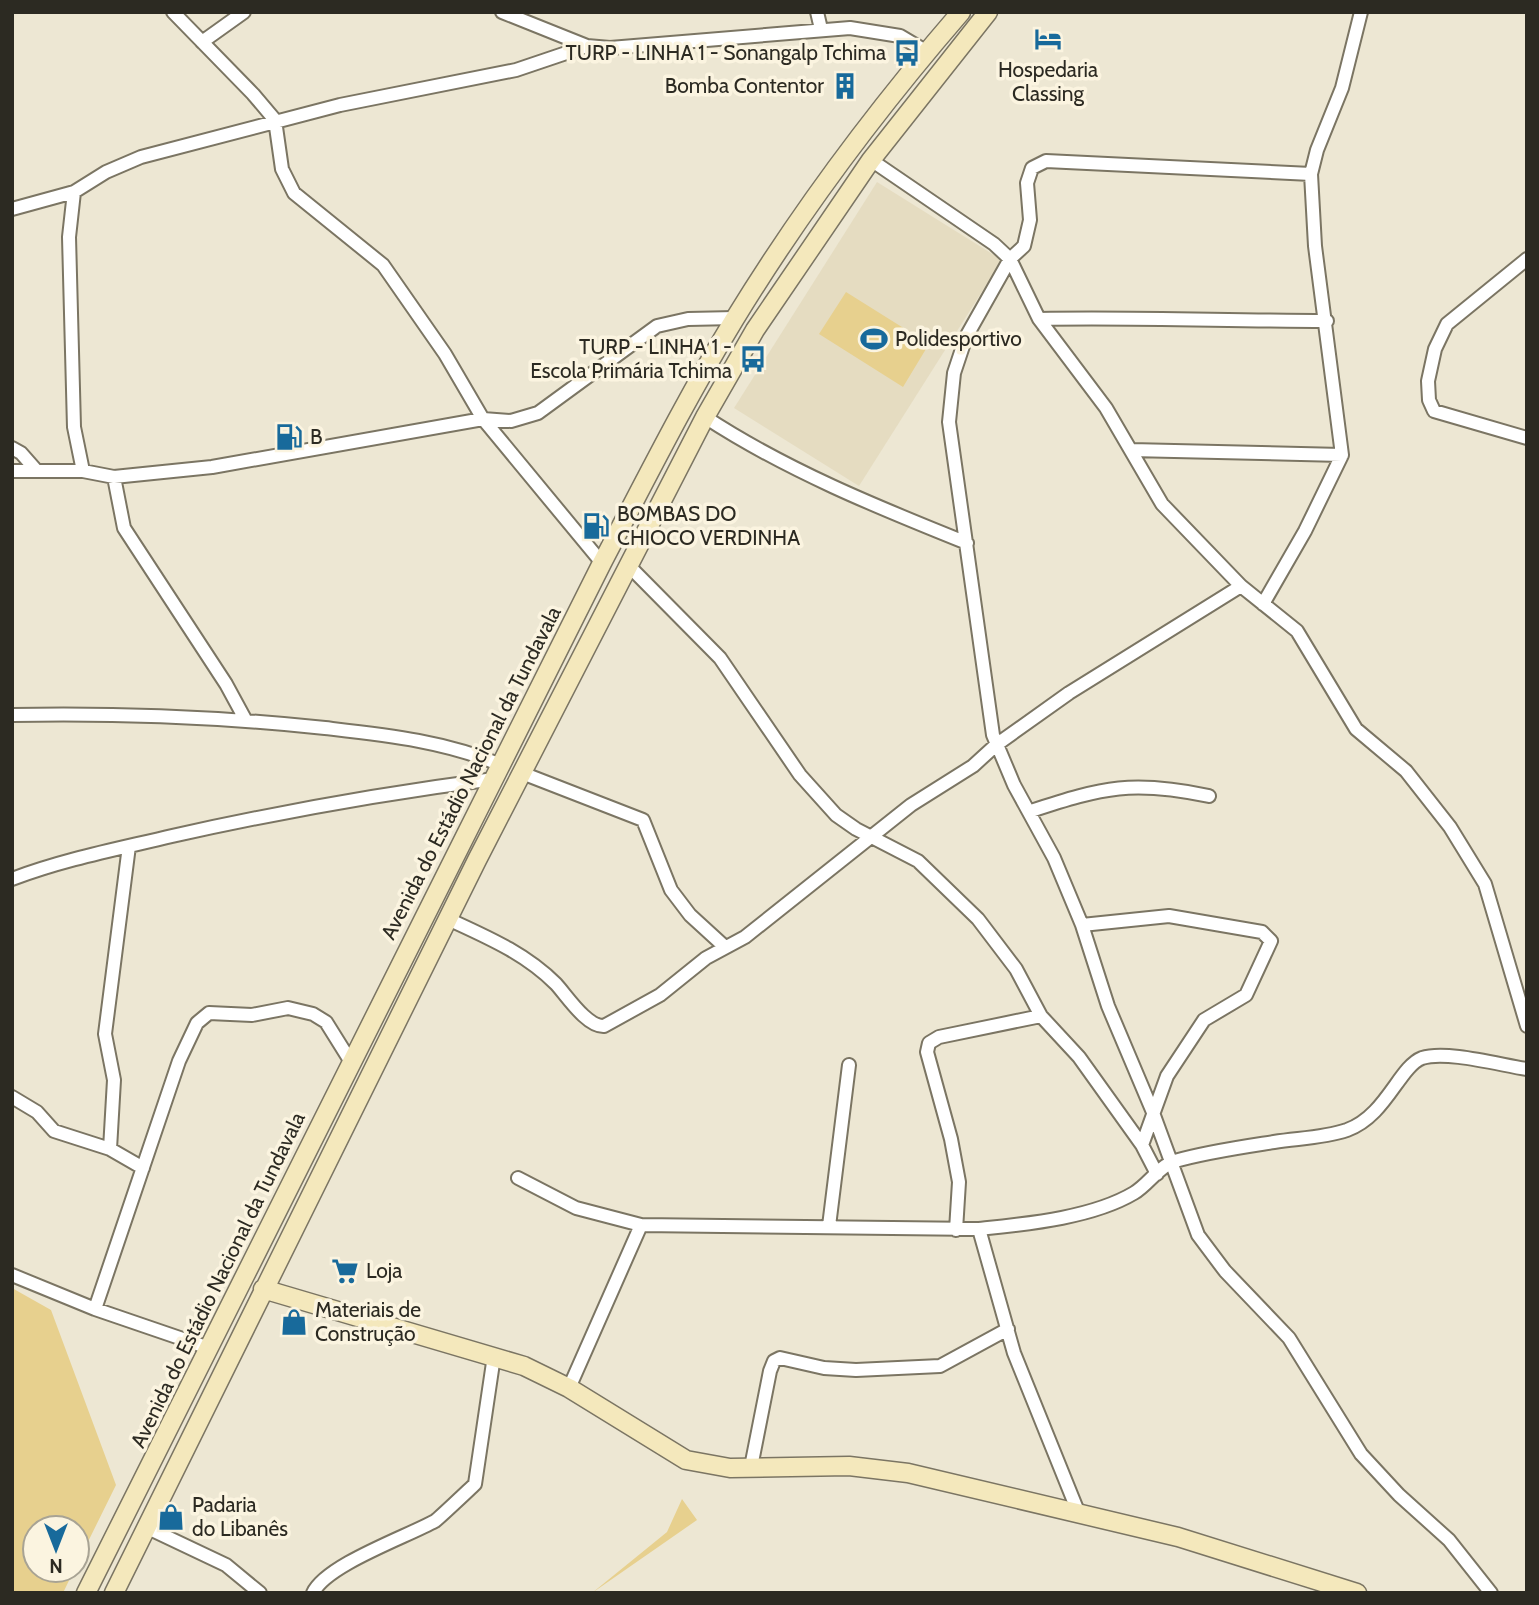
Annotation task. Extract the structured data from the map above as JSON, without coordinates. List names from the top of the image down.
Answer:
{
  "streets": {
    "street": ["Avenida do Estádio Nacional da Tundavala"]
  },
  "places": {
    "hotel": ["Hospedaria Classing"],
    "bus stop": ["TURP - LINHA 1 - Sonangalp Tchima", "TURP - LINHA 1 - Escola Primária Tchima"],
    "building": ["Bomba Contentor"],
    "sports": ["Polidesportivo"],
    "fuel station": ["B", "BOMBAS DO CHIOCO VERDINHA"],
    "supermarket": ["Loja"],
    "shop": ["Materiais de Construção", "Padaria do Libanês"]
  },
  "north": "bottom"
}
